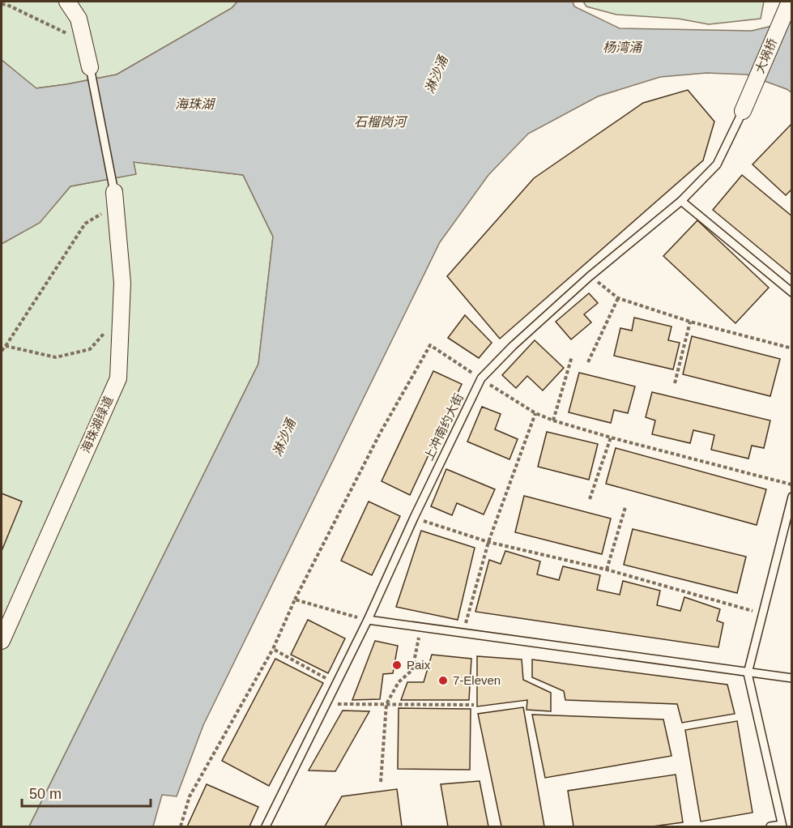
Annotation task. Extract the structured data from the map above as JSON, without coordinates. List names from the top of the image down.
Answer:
{
  "streets": {
    "street": ["大埚桥", "海珠湖绿道"],
    "lane": ["上冲南约大街"]
  },
  "crossings": [
    ["大埚桥", "上冲南约大街"]
  ],
  "water": [
    "杨湾涌",
    "淋沙涌",
    "海珠湖",
    "石榴岗河"
  ],
  "places": ["Paix", "7-Eleven"],
  "scale_bar": "50 m"
}
